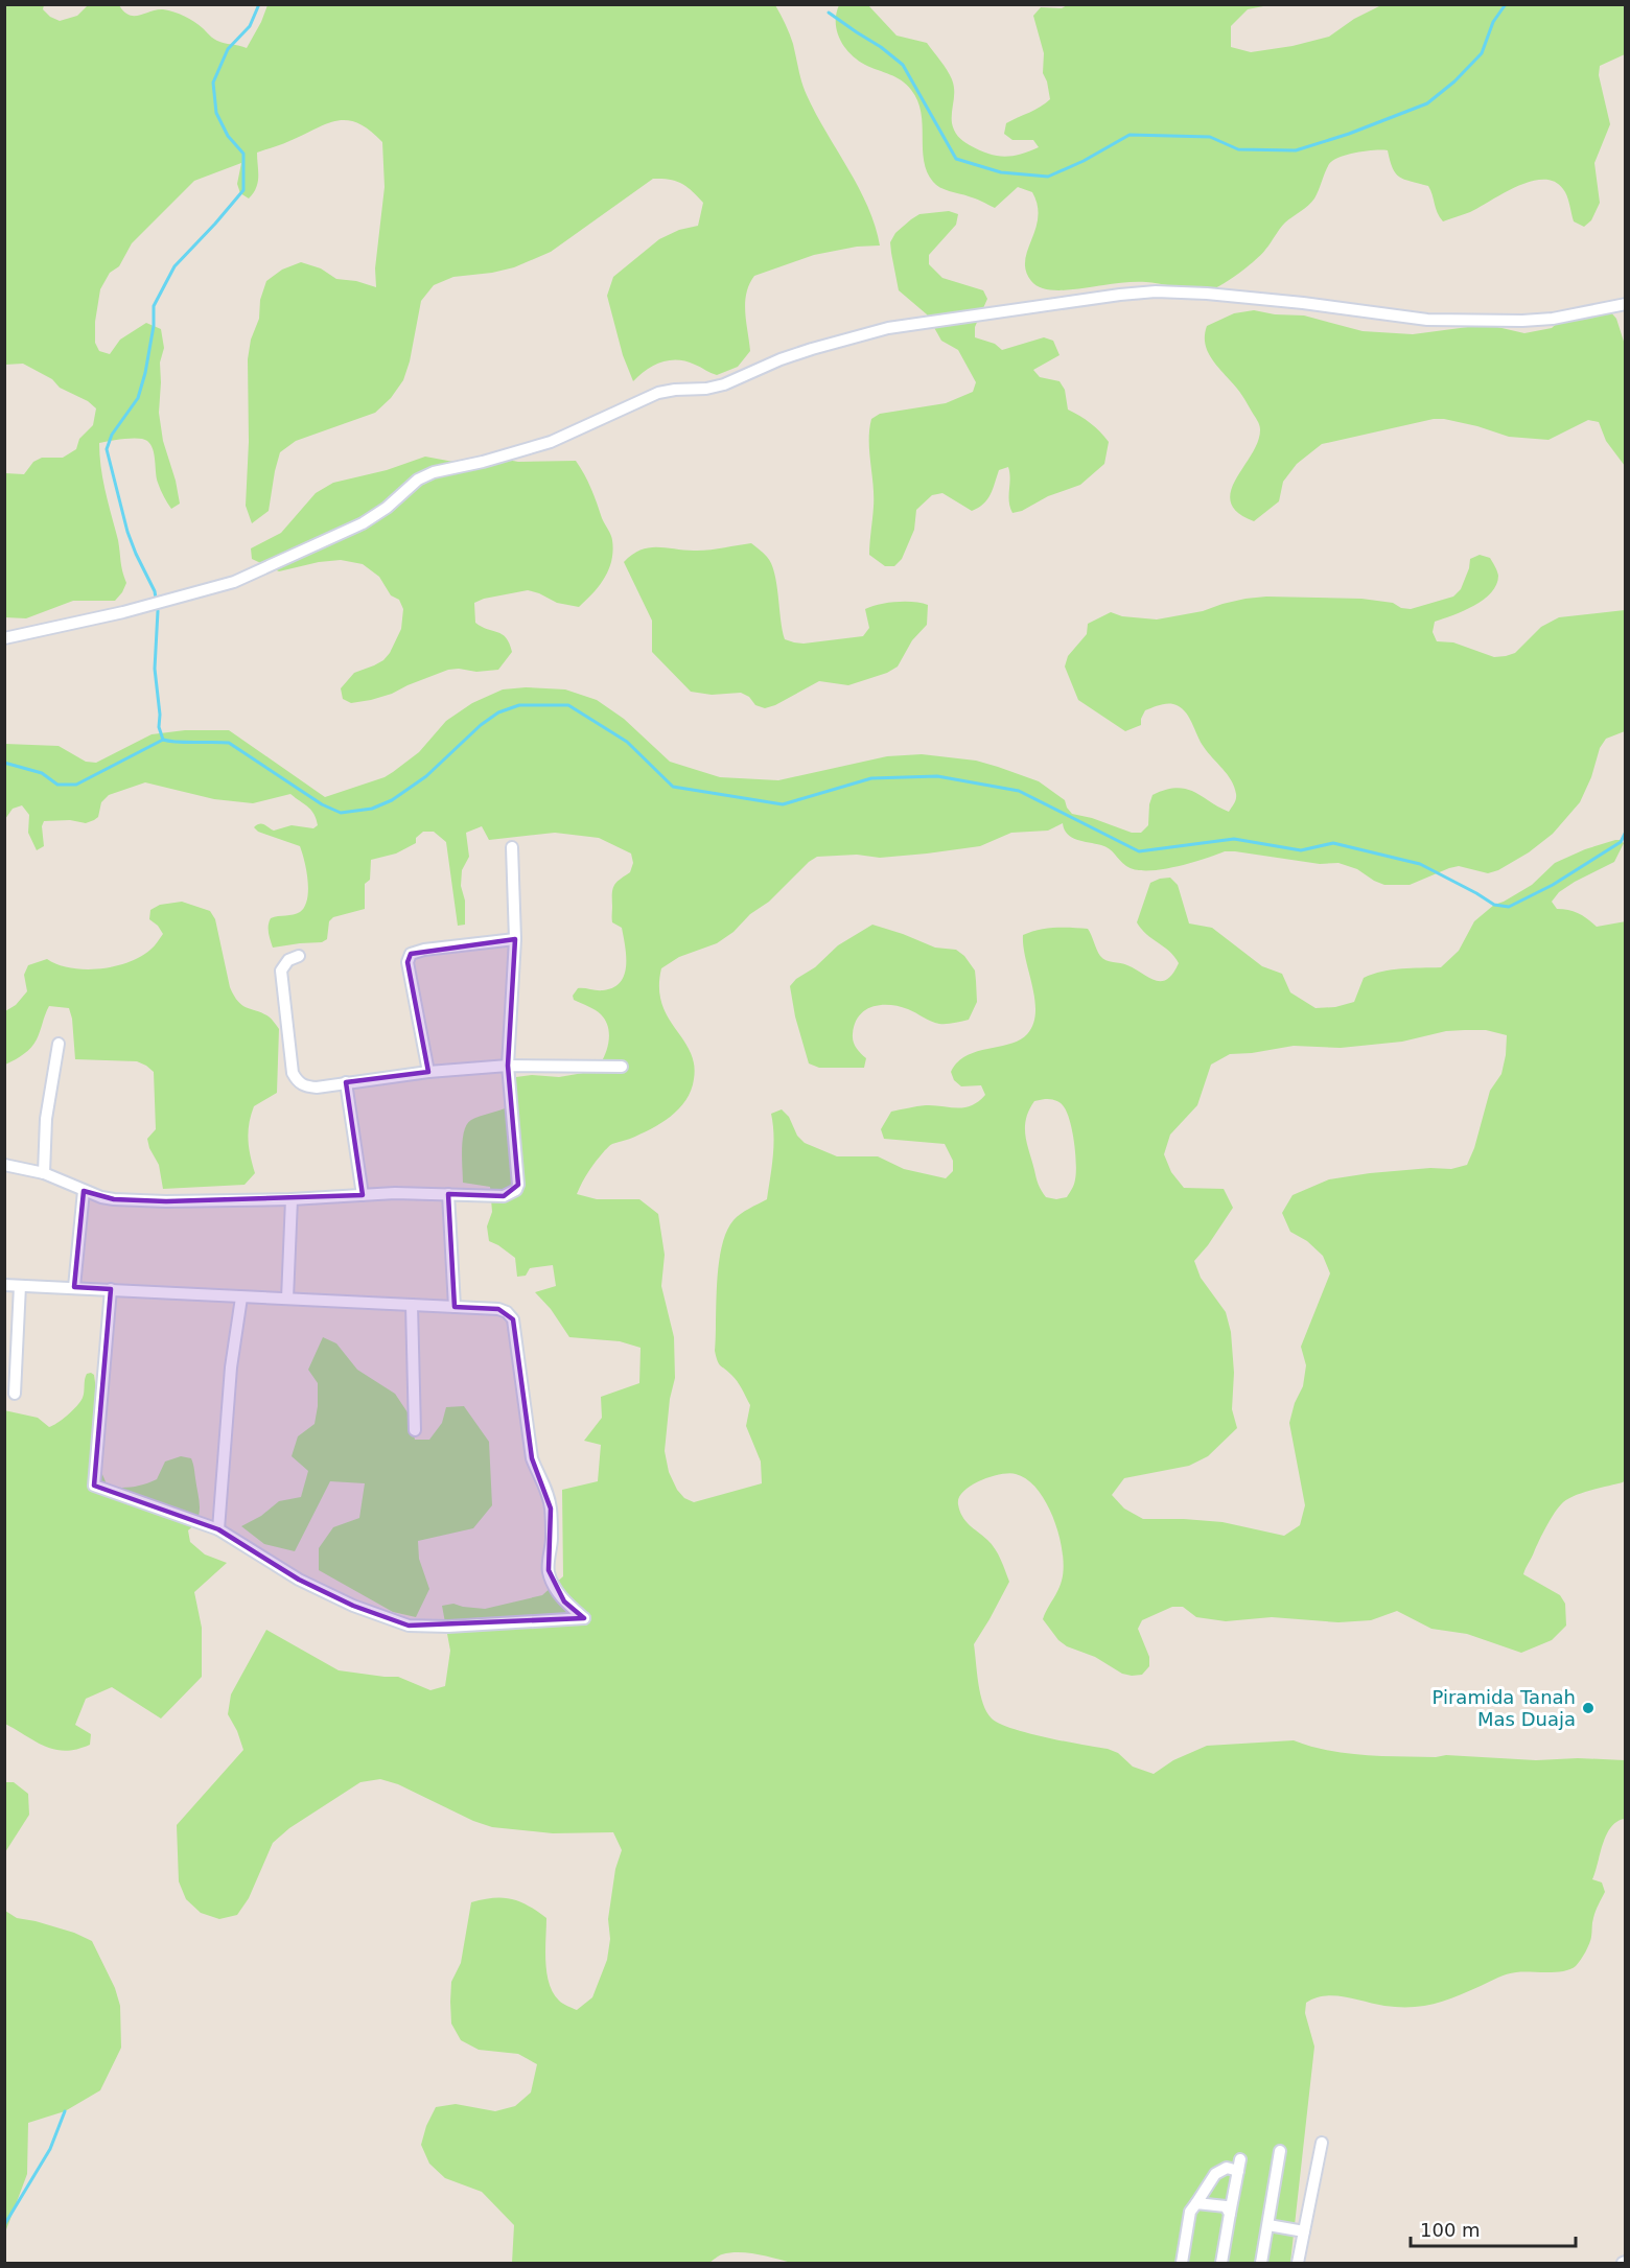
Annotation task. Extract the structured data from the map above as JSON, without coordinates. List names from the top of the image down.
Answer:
{
  "places": ["Piramida Tanah Mas Duaja"],
  "scale_bar": "100 m"
}
